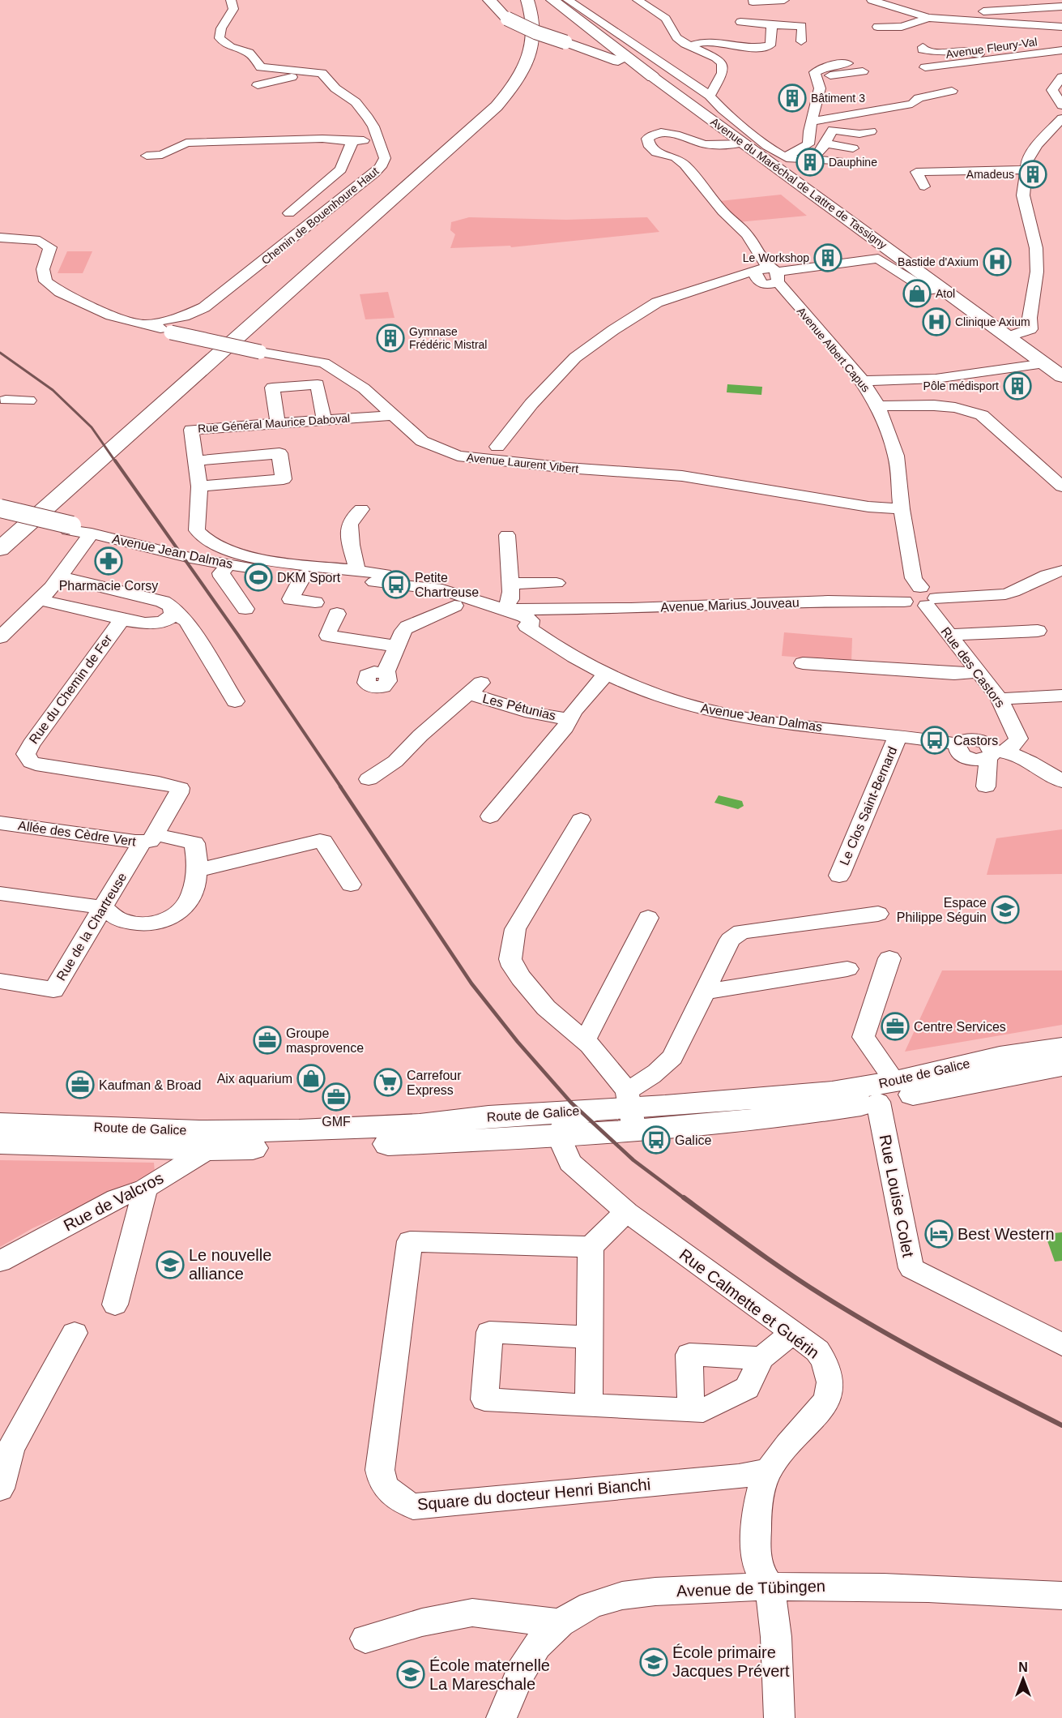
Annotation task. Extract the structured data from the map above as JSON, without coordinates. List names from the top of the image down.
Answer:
{
  "streets": {
    "main road": ["Avenue du Maréchal de Lattre de Tassigny", "Route de Galice"],
    "street": [
      "Avenue Fleury-Val",
      "Chemin de Bouenhoure Haut",
      "Avenue Albert Capus",
      "Rue Général Maurice Daboval",
      "Avenue Laurent Vibert",
      "Avenue Jean Dalmas",
      "Avenue Marius Jouveau",
      "Rue des Castors",
      "Rue du Chemin de Fer",
      "Les Pétunias",
      "Le Clos Saint-Bernard",
      "Allée des Cèdre Vert",
      "Rue de la Chartreuse",
      "Rue Louise Colet",
      "Rue de Valcros",
      "Rue Calmette et Guérin",
      "Square du docteur Henri Bianchi",
      "Avenue de Tübingen"
    ]
  },
  "crossings": [
    ["Avenue du Maréchal de Lattre de Tassigny", "Avenue Albert Capus"],
    ["Chemin de Bouenhoure Haut", "Avenue Laurent Vibert"],
    ["Avenue Albert Capus", "Avenue Laurent Vibert"],
    ["Avenue Albert Capus", "Avenue Marius Jouveau"],
    ["Avenue Albert Capus", "Rue des Castors"],
    ["Rue Général Maurice Daboval", "Avenue Laurent Vibert"],
    ["Rue Général Maurice Daboval", "Avenue Jean Dalmas"],
    ["Avenue Jean Dalmas", "Avenue Marius Jouveau"],
    ["Avenue Jean Dalmas", "Rue des Castors"],
    ["Avenue Jean Dalmas", "Le Clos Saint-Bernard"],
    ["Avenue Marius Jouveau", "Rue des Castors"],
    ["Rue du Chemin de Fer", "Allée des Cèdre Vert"],
    ["Rue du Chemin de Fer", "Rue de la Chartreuse"],
    ["Allée des Cèdre Vert", "Rue de la Chartreuse"],
    ["Route de Galice", "Rue Louise Colet"],
    ["Route de Galice", "Rue de Valcros"],
    ["Route de Galice", "Rue Calmette et Guérin"],
    ["Rue Calmette et Guérin", "Square du docteur Henri Bianchi"],
    ["Rue Calmette et Guérin", "Avenue de Tübingen"]
  ],
  "places": {
    "building": [
      "Bâtiment 3",
      "Dauphine",
      "Amadeus",
      "Le Workshop",
      "Gymnase Frédéric Mistral",
      "Pôle médisport"
    ],
    "hospital": ["Bastide d'Axium", "Clinique Axium"],
    "shop": ["Atol", "Aix aquarium"],
    "pharmacy": ["Pharmacie Corsy"],
    "sports": ["DKM Sport"],
    "bus stop": ["Petite Chartreuse", "Castors", "Galice"],
    "school or university": [
      "Espace Philippe Séguin",
      "Le nouvelle alliance",
      "École primaire Jacques Prévert",
      "École maternelle La Mareschale"
    ],
    "office": [
      "Centre Services",
      "Groupe masprovence",
      "Kaufman & Broad",
      "GMF"
    ],
    "supermarket": ["Carrefour Express"],
    "hotel": ["Best Western"]
  },
  "north": "top"
}
